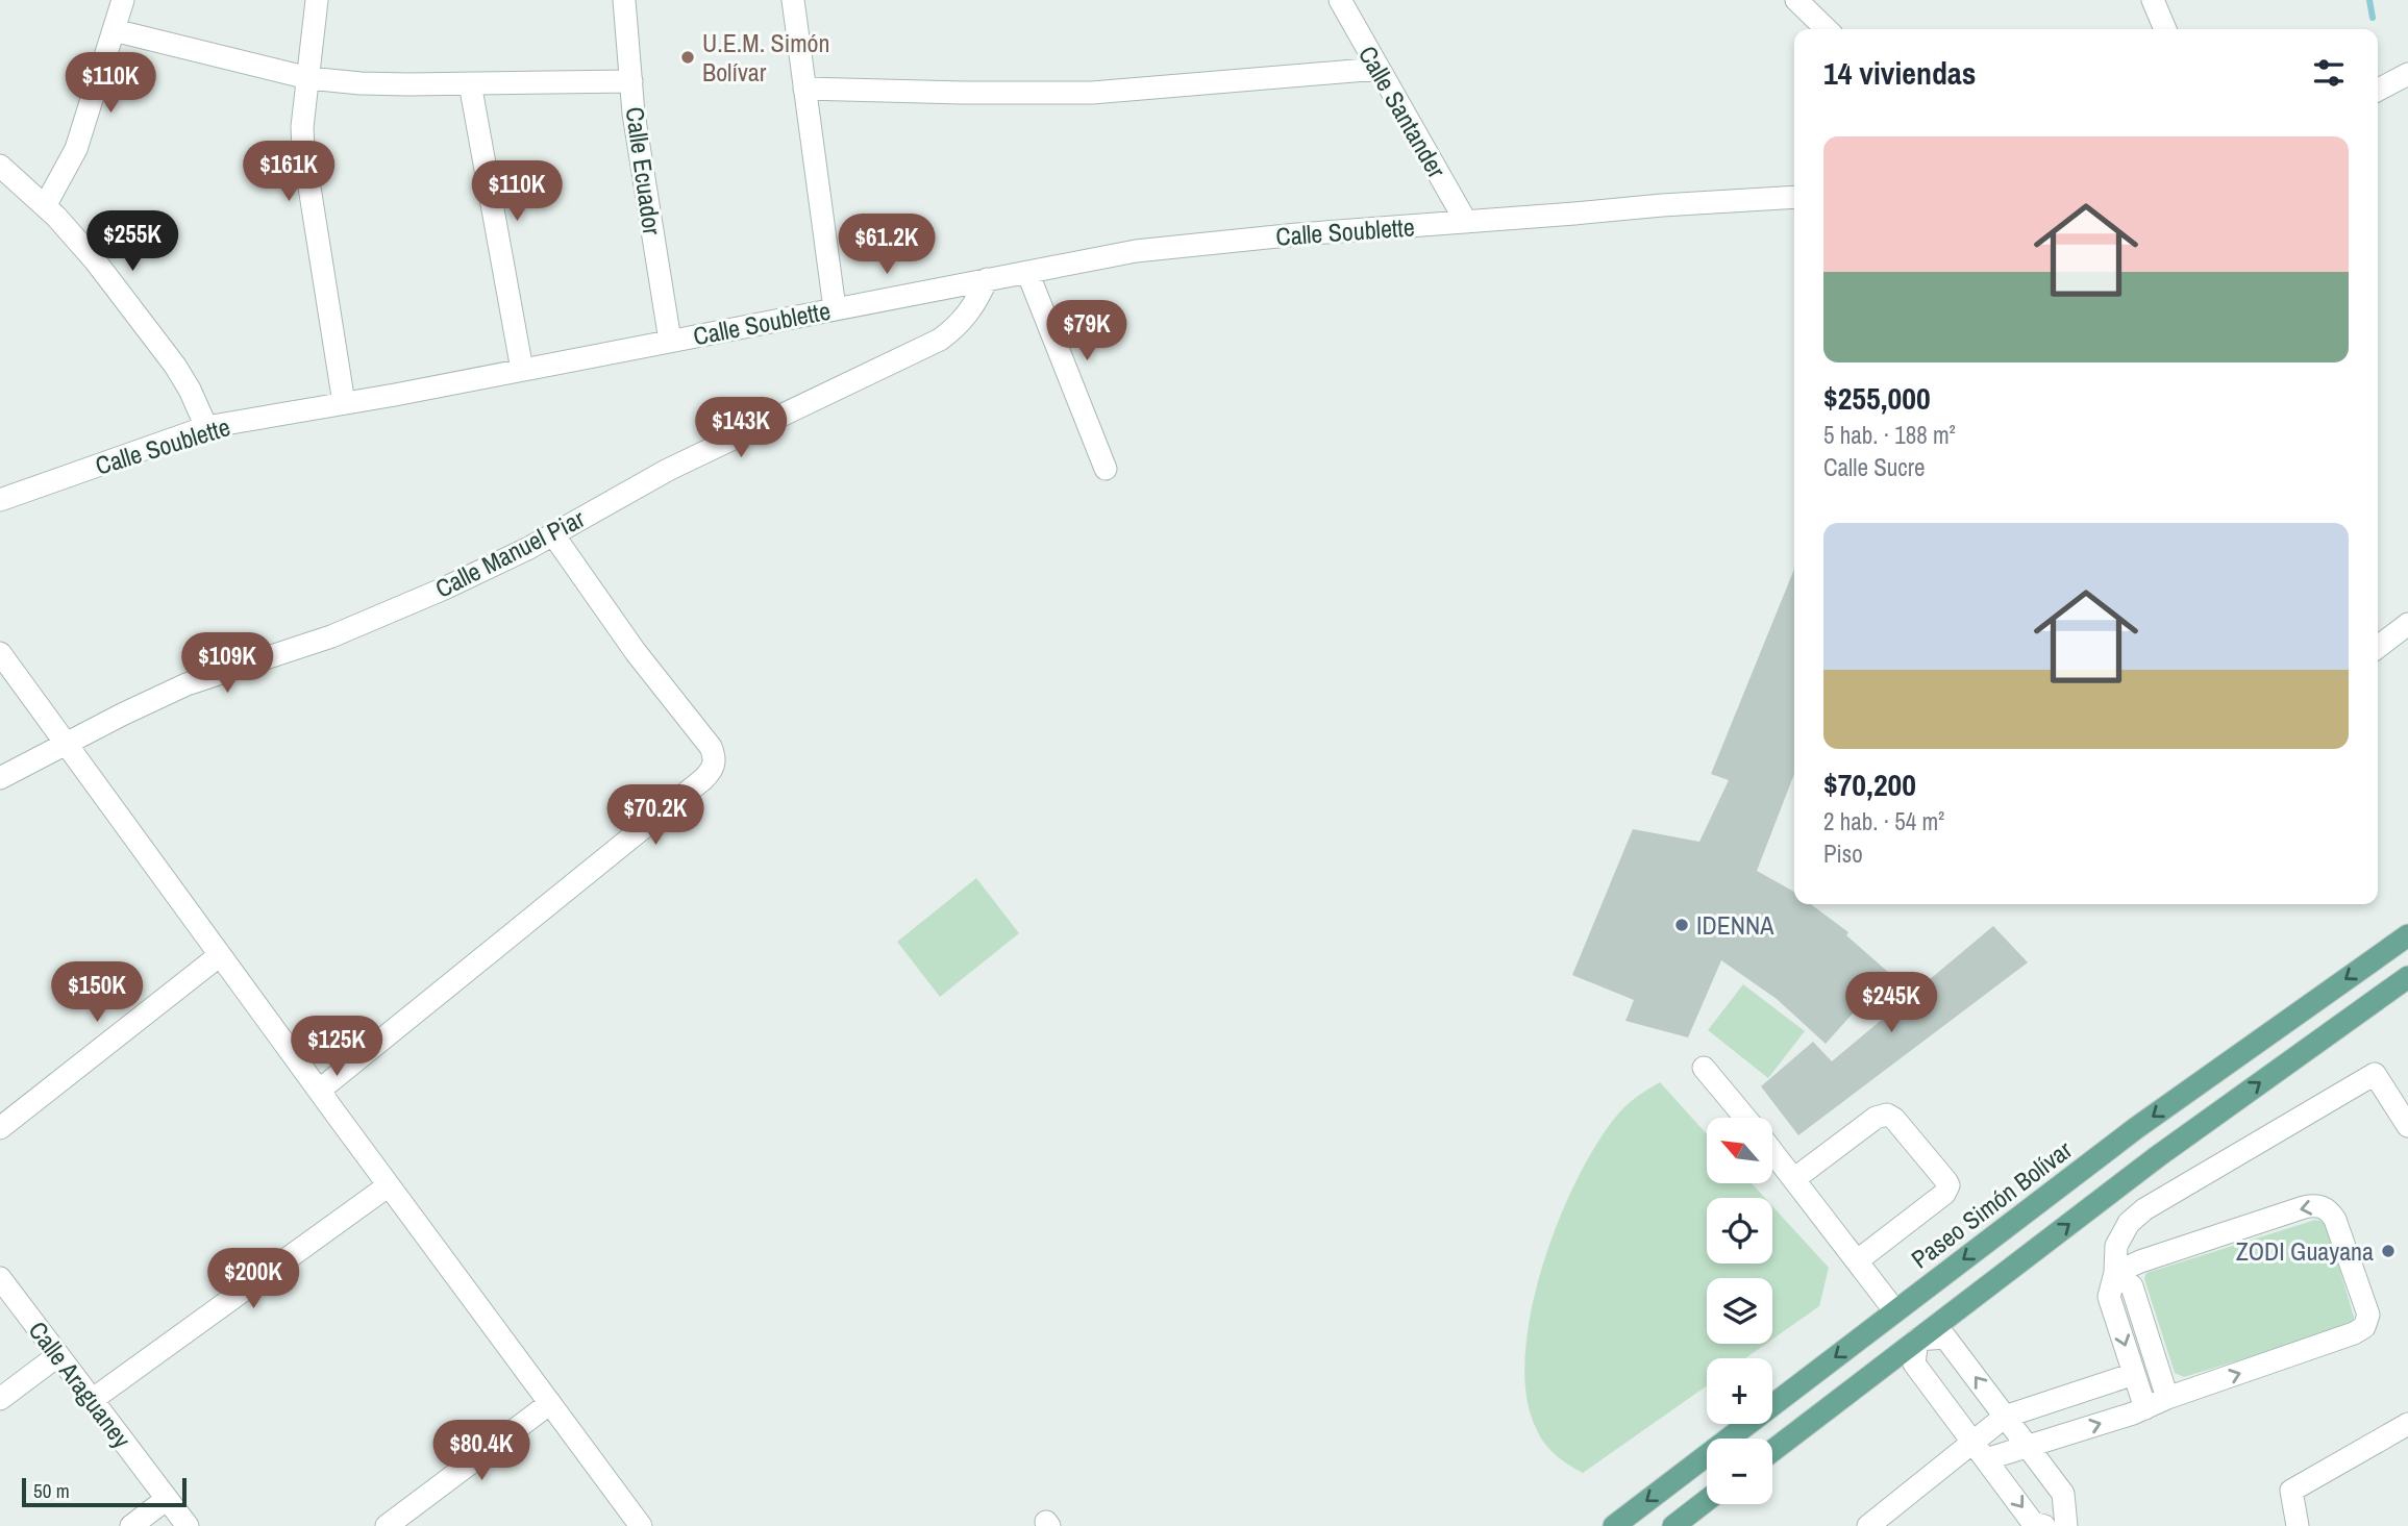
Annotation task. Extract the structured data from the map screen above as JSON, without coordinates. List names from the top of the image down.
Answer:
{
  "streets": {
    "main road": ["Paseo Simón Bolívar"],
    "street": [
      "Calle Santander",
      "Calle Ecuador",
      "Calle Soublette",
      "Calle Manuel Piar",
      "Calle Araguaney"
    ]
  },
  "crossings": [
    ["Calle Santander", "Calle Soublette"],
    ["Calle Ecuador", "Calle Soublette"],
    ["Calle Soublette", "Calle Manuel Piar"]
  ],
  "places": ["U.E.M. Simón Bolívar", "IDENNA", "ZODI Guayana"],
  "scale_bar": "50 m",
  "north": "top left",
  "page": {
    "heading": "14 viviendas",
    "price": [
      "$110K",
      "$161K",
      "$110K",
      "$255K",
      "$61.2K",
      "$79K",
      "$143K",
      "$109K",
      "$70.2K",
      "$150K",
      "$245K",
      "$125K",
      "$200K",
      "$80.4K"
    ],
    "list": [
      {
        "name": "$255,000",
        "note": "5 hab. · 188 m² · Calle Sucre"
      },
      {
        "name": "$70,200",
        "note": "2 hab. · 54 m² · Piso"
      }
    ],
    "map_buttons": ["+", "−"],
    "scale": "50 m"
  }
}
